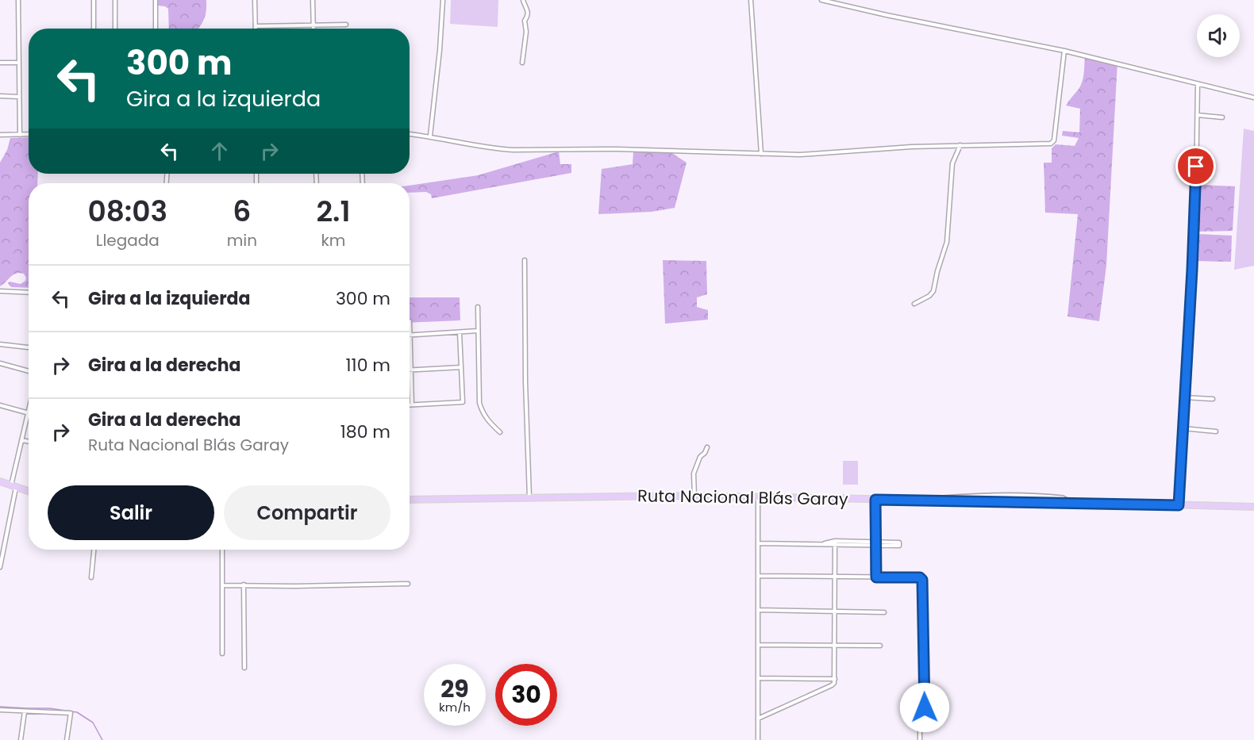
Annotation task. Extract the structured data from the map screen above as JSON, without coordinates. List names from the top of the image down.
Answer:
{
  "streets": {
    "highway": ["Ruta Nacional Blás Garay"]
  },
  "page": {
    "turn": ["300 m", "Gira a la izquierda"],
    "eta": [
      "08:03",
      "Llegada",
      "6",
      "min",
      "2.1",
      "km"
    ],
    "list": [
      {
        "name": "Gira a la izquierda",
        "value": "300 m"
      },
      {
        "name": "Gira a la derecha",
        "value": "110 m"
      },
      {
        "name": "Gira a la derecha",
        "note": "Ruta Nacional Blás Garay",
        "value": "180 m"
      }
    ],
    "buttons": ["Salir", "Compartir"],
    "speed": "29 km/h",
    "limit": "30"
  }
}
